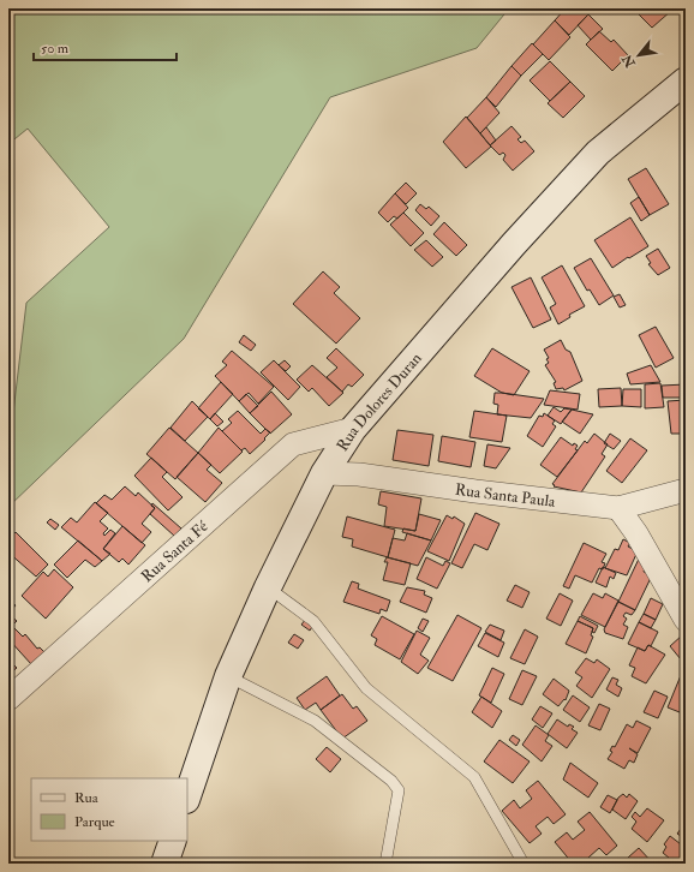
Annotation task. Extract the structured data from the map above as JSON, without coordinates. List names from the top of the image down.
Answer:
{
  "streets": {
    "street": ["Rua Dolores Duran", "Rua Santa Paula", "Rua Santa Fé"]
  },
  "crossings": [
    ["Rua Dolores Duran", "Rua Santa Paula"],
    ["Rua Dolores Duran", "Rua Santa Fé"]
  ],
  "legend": ["Rua", "Parque"],
  "scale_bar": "50 m",
  "north": "bottom left"
}
